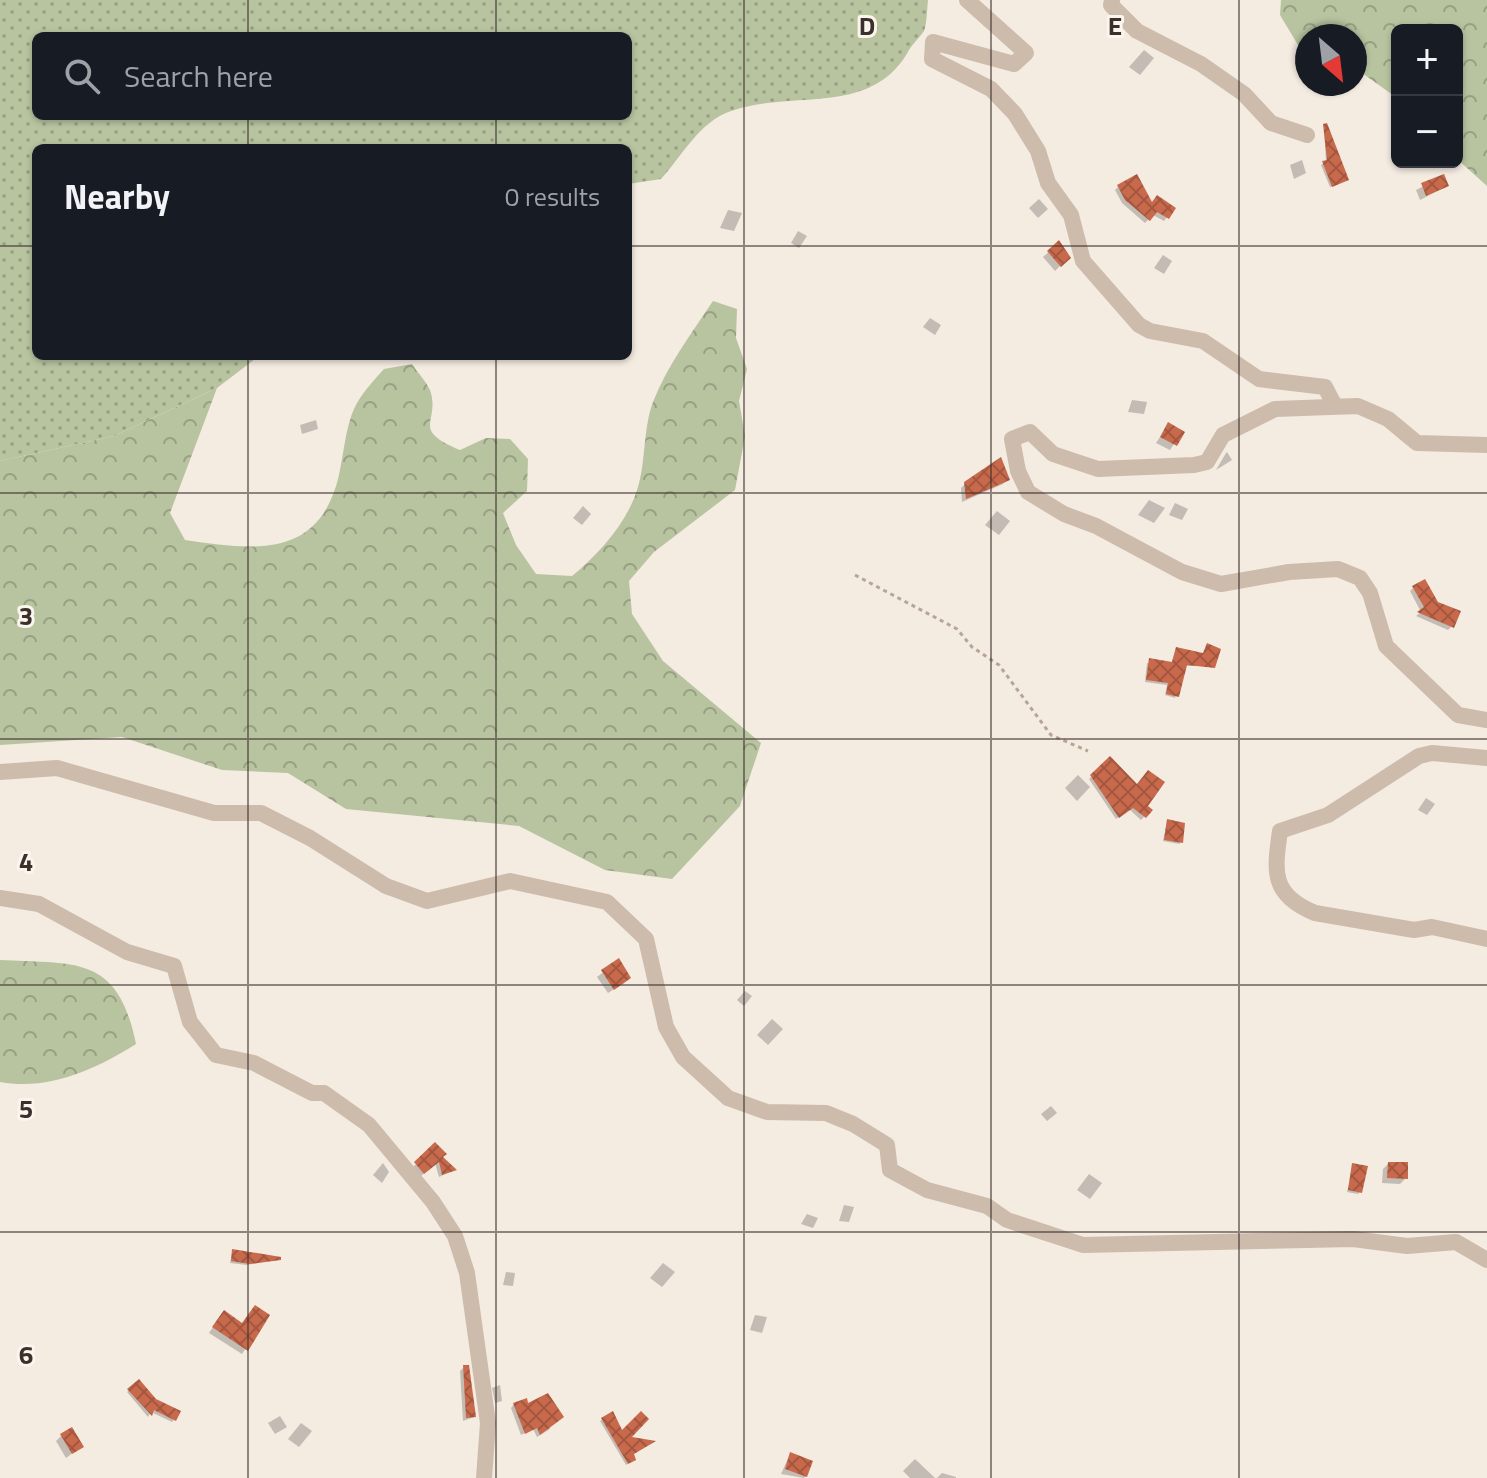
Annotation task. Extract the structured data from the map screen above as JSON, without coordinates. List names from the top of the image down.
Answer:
{
  "north": "bottom right",
  "page": {
    "map_buttons": ["+", "−"],
    "search": "Search here",
    "heading": ["Nearby", "0 results"]
  },
  "grid": {
    "columns": ["D", "E"],
    "rows": [
      "3",
      "4",
      "5",
      "6"
    ]
  }
}
